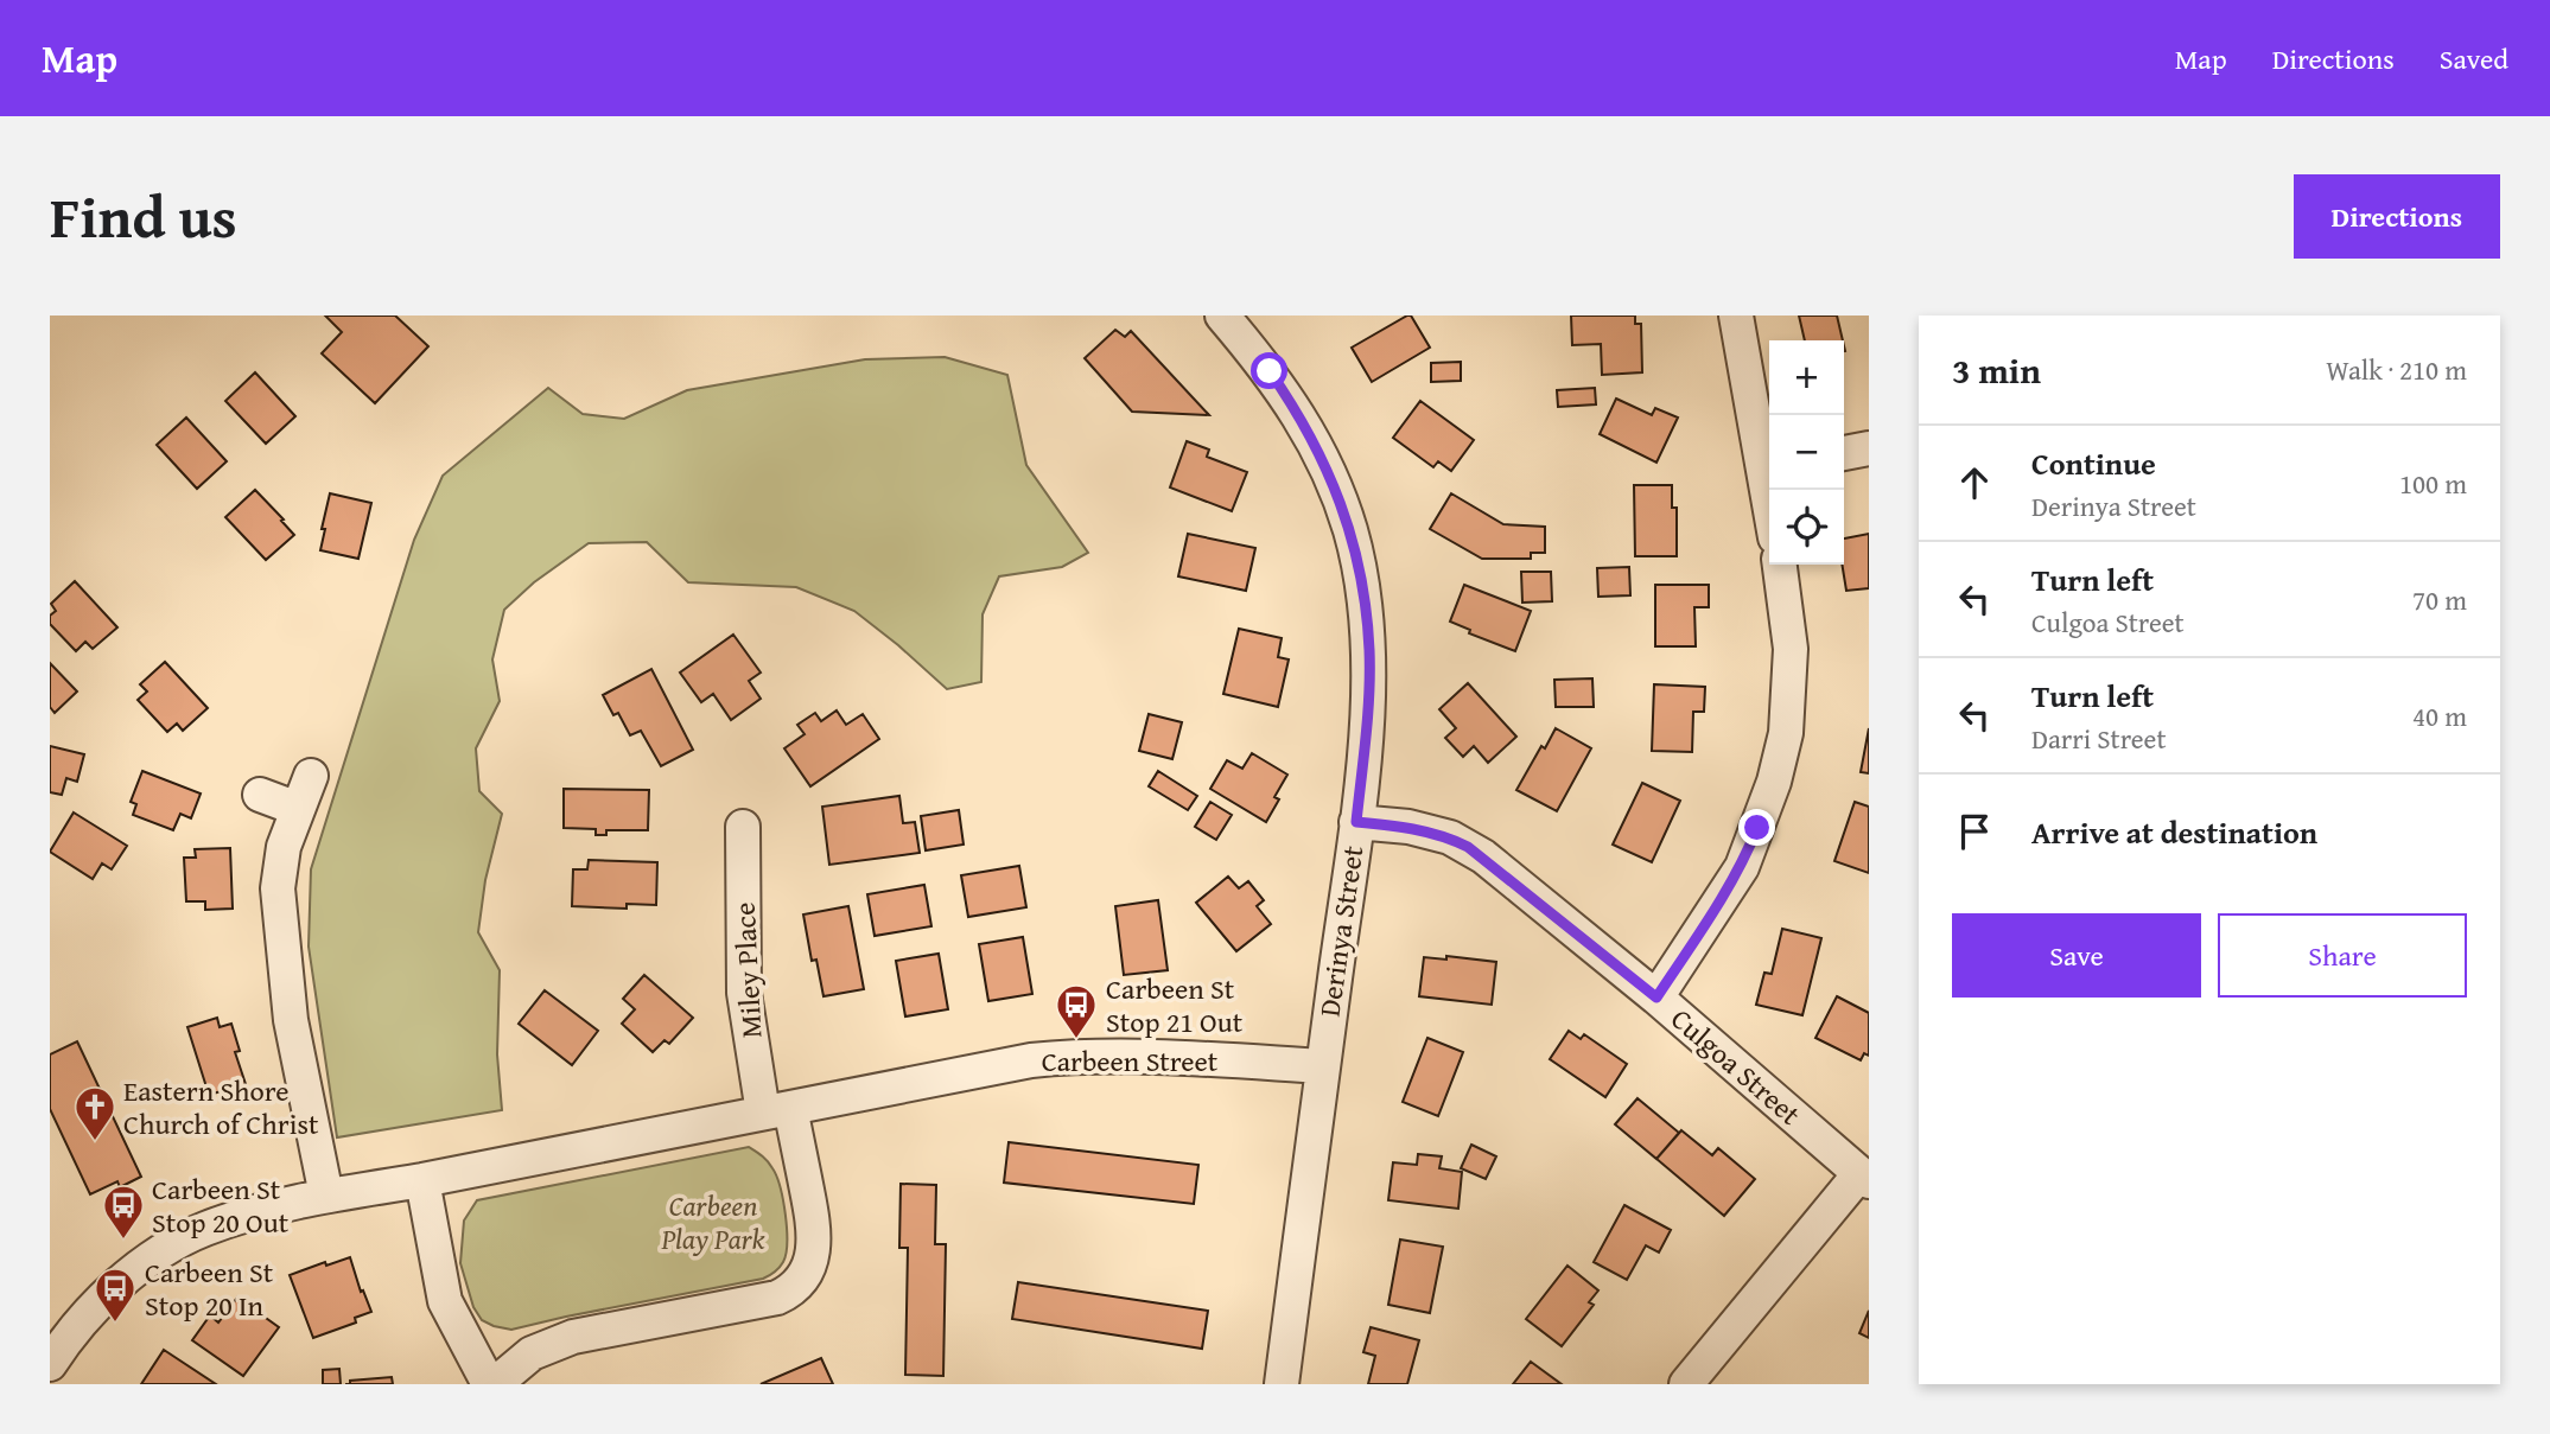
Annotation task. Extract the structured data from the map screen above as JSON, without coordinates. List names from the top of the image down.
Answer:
{
  "streets": {
    "street": [
      "Derinya Street",
      "Miley Place",
      "Carbeen Street",
      "Culgoa Street"
    ]
  },
  "crossings": [
    ["Derinya Street", "Carbeen Street"],
    ["Derinya Street", "Culgoa Street"],
    ["Miley Place", "Carbeen Street"]
  ],
  "parks": ["Carbeen Play Park"],
  "places": {
    "bus stop": ["Carbeen St Stop 21 Out", "Carbeen St Stop 20 Out", "Carbeen St Stop 20 In"],
    "church": ["Eastern Shore Church of Christ"]
  },
  "page": {
    "header": "Map",
    "nav": ["Map", "Directions", "Saved"],
    "title": "Find us",
    "buttons": [
      "Directions",
      ["Save", "Share"]
    ],
    "heading": ["3 min", "Walk · 210 m"],
    "map_buttons": ["+", "−"],
    "list": [
      ["Continue", "Derinya Street", "100 m"],
      ["Turn left", "Culgoa Street", "70 m"],
      ["Turn left", "Darri Street", "40 m"],
      "Arrive at destination"
    ]
  }
}
